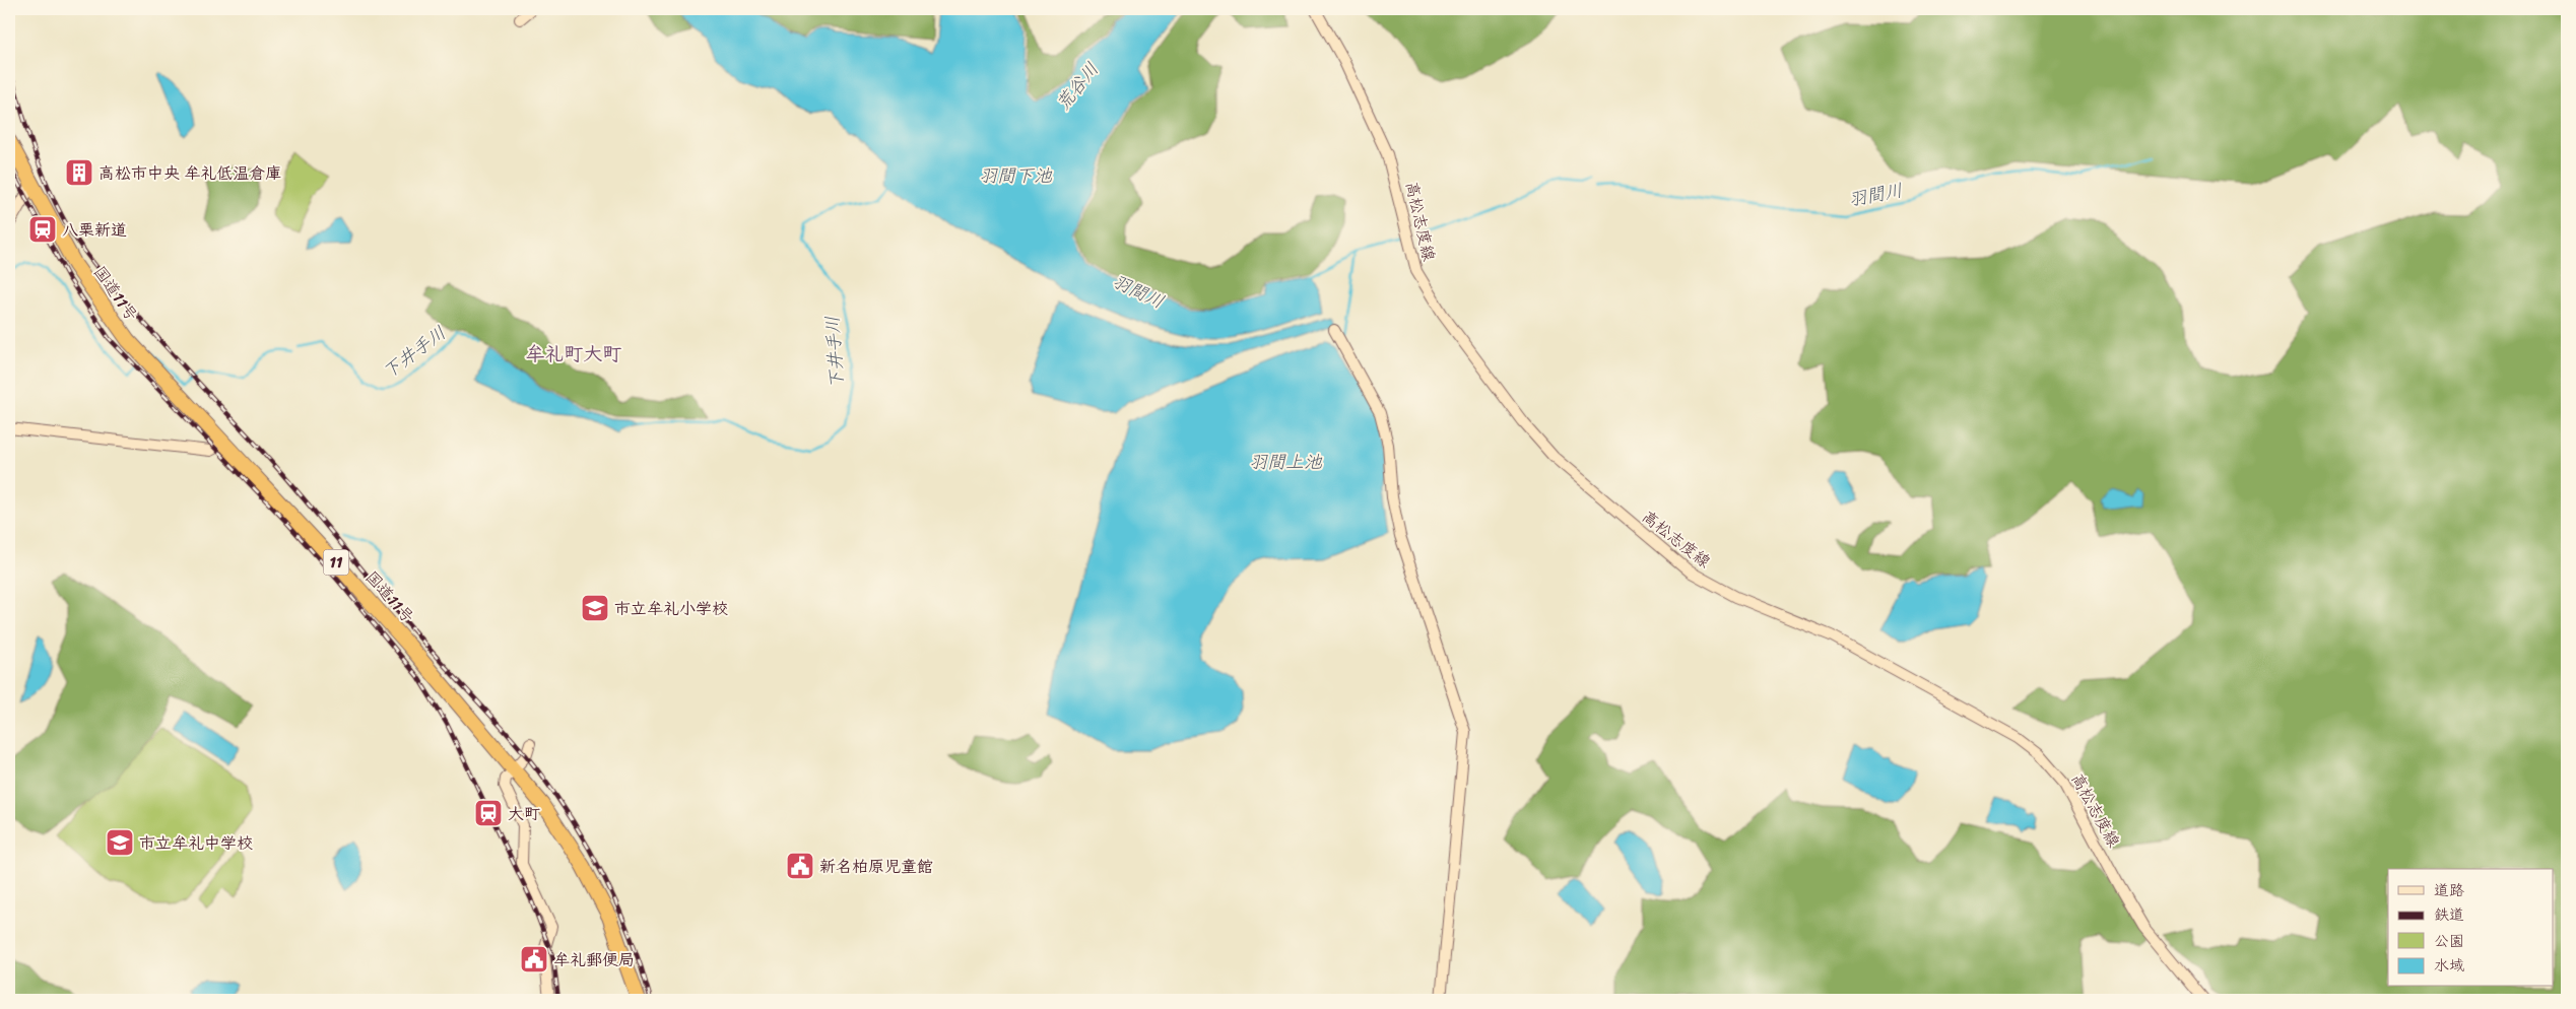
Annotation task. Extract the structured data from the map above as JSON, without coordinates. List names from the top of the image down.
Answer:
{
  "streets": {
    "highway": ["国道11号", "11"],
    "main road": ["高松志度線"]
  },
  "districts": ["牟礼町大町"],
  "water": [
    "荒谷川",
    "羽間下池",
    "羽間川",
    "下井手川",
    "羽間上池"
  ],
  "places": {
    "building": ["高松市中央 牟礼低温倉庫"],
    "station": ["八栗新道", "大町"],
    "school or university": ["市立牟礼小学校", "市立牟礼中学校"],
    "public building": ["新名柏原児童館", "牟礼郵便局"]
  },
  "legend": [
    "道路",
    "鉄道",
    "公園",
    "水域"
  ]
}
